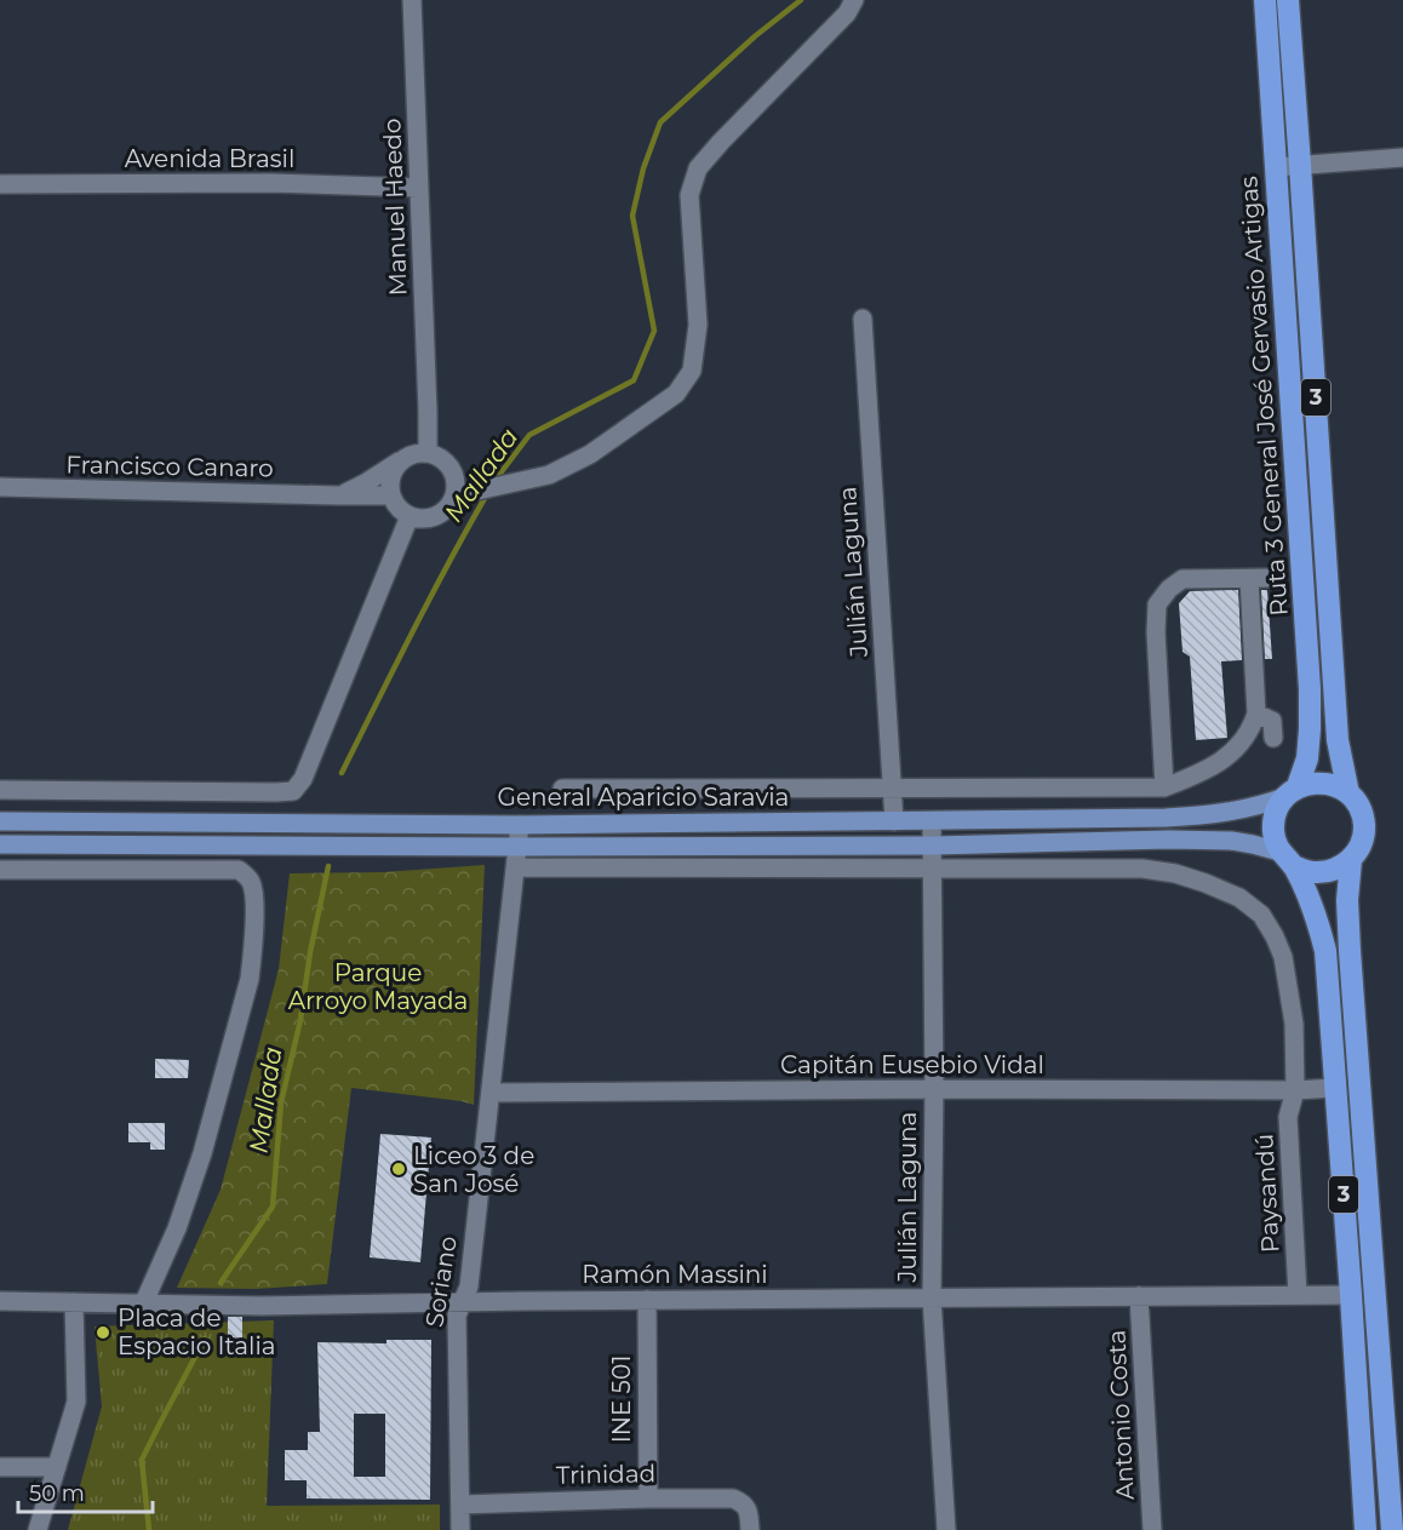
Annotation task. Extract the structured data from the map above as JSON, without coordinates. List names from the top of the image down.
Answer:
{
  "streets": {
    "highway": ["Ruta 3 General José Gervasio Artigas", "3"],
    "main road": ["General Aparicio Saravia"],
    "street": [
      "Avenida Brasil",
      "Manuel Haedo",
      "Francisco Canaro",
      "Julián Laguna",
      "Capitán Eusebio Vidal",
      "Paysandú",
      "Ramón Massini",
      "Soriano",
      "INE 501",
      "Antonio Costa",
      "Trinidad"
    ]
  },
  "crossings": [
    ["Avenida Brasil", "Manuel Haedo"],
    ["Manuel Haedo", "Francisco Canaro"],
    ["Ruta 3 General José Gervasio Artigas", "3"],
    ["Ruta 3 General José Gervasio Artigas", "General Aparicio Saravia"],
    ["3", "General Aparicio Saravia"],
    ["3", "Capitán Eusebio Vidal"],
    ["3", "Ramón Massini"],
    ["Julián Laguna", "General Aparicio Saravia"],
    ["Julián Laguna", "Capitán Eusebio Vidal"],
    ["Julián Laguna", "Ramón Massini"],
    ["General Aparicio Saravia", "Soriano"],
    ["Capitán Eusebio Vidal", "Paysandú"],
    ["Capitán Eusebio Vidal", "Soriano"],
    ["Paysandú", "Ramón Massini"],
    ["Ramón Massini", "Soriano"],
    ["Ramón Massini", "INE 501"],
    ["Ramón Massini", "Antonio Costa"],
    ["Soriano", "Trinidad"],
    ["INE 501", "Trinidad"]
  ],
  "water": ["Mallada"],
  "parks": ["Parque Arroyo Mayada"],
  "places": ["Liceo 3 de San José", "Placa de Espacio Italia"],
  "scale_bar": "50 m"
}
